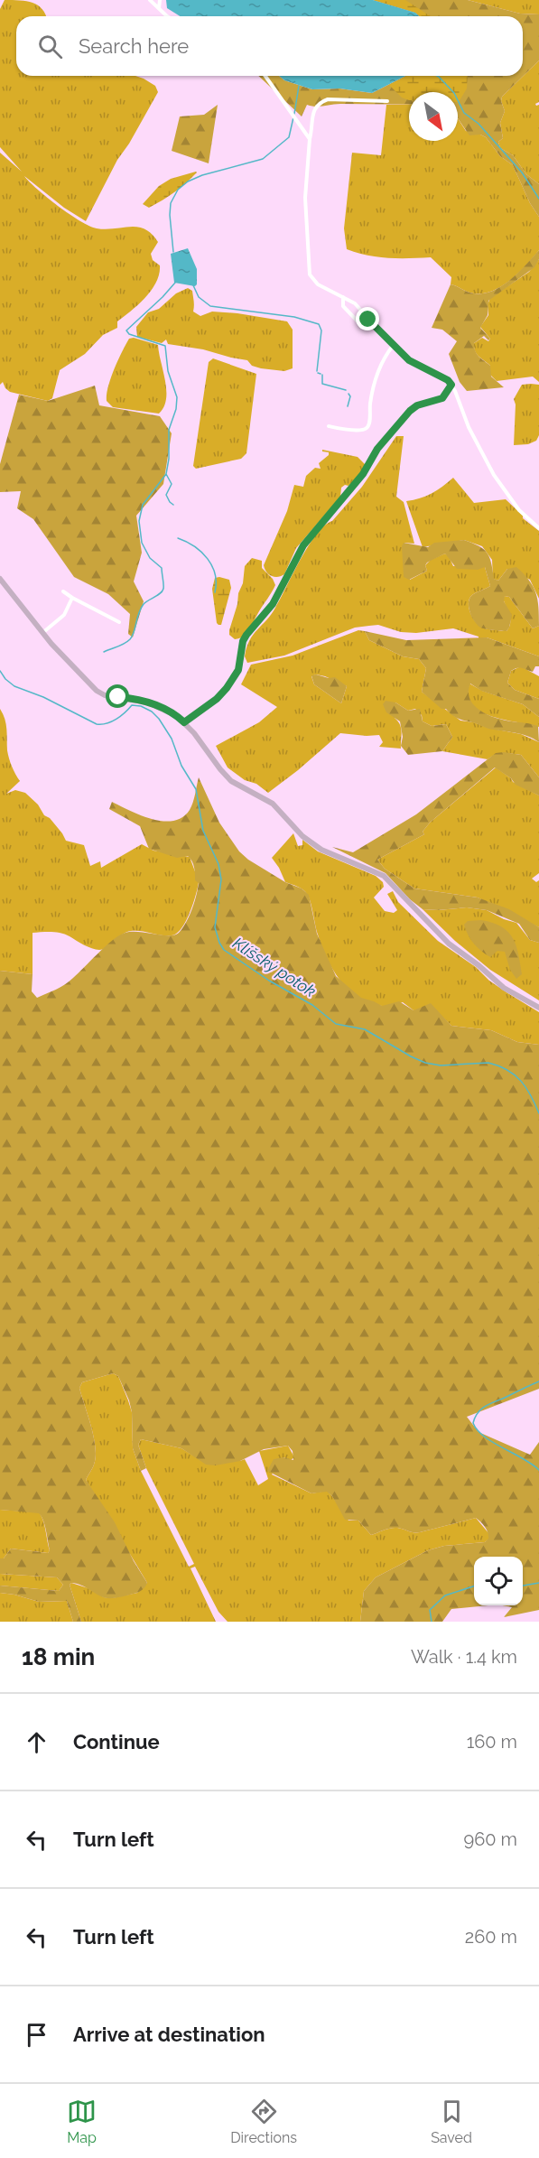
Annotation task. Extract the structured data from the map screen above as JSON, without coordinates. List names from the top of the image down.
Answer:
{
  "water": ["Klíšský potok"],
  "north": "bottom right",
  "page": {
    "search": "Search here",
    "heading": ["18 min", "Walk · 1.4 km"],
    "list": [
      ["Continue", "160 m"],
      ["Turn left", "960 m"],
      ["Turn left", "260 m"],
      "Arrive at destination"
    ],
    "nav": ["Map", "Directions", "Saved"]
  }
}
